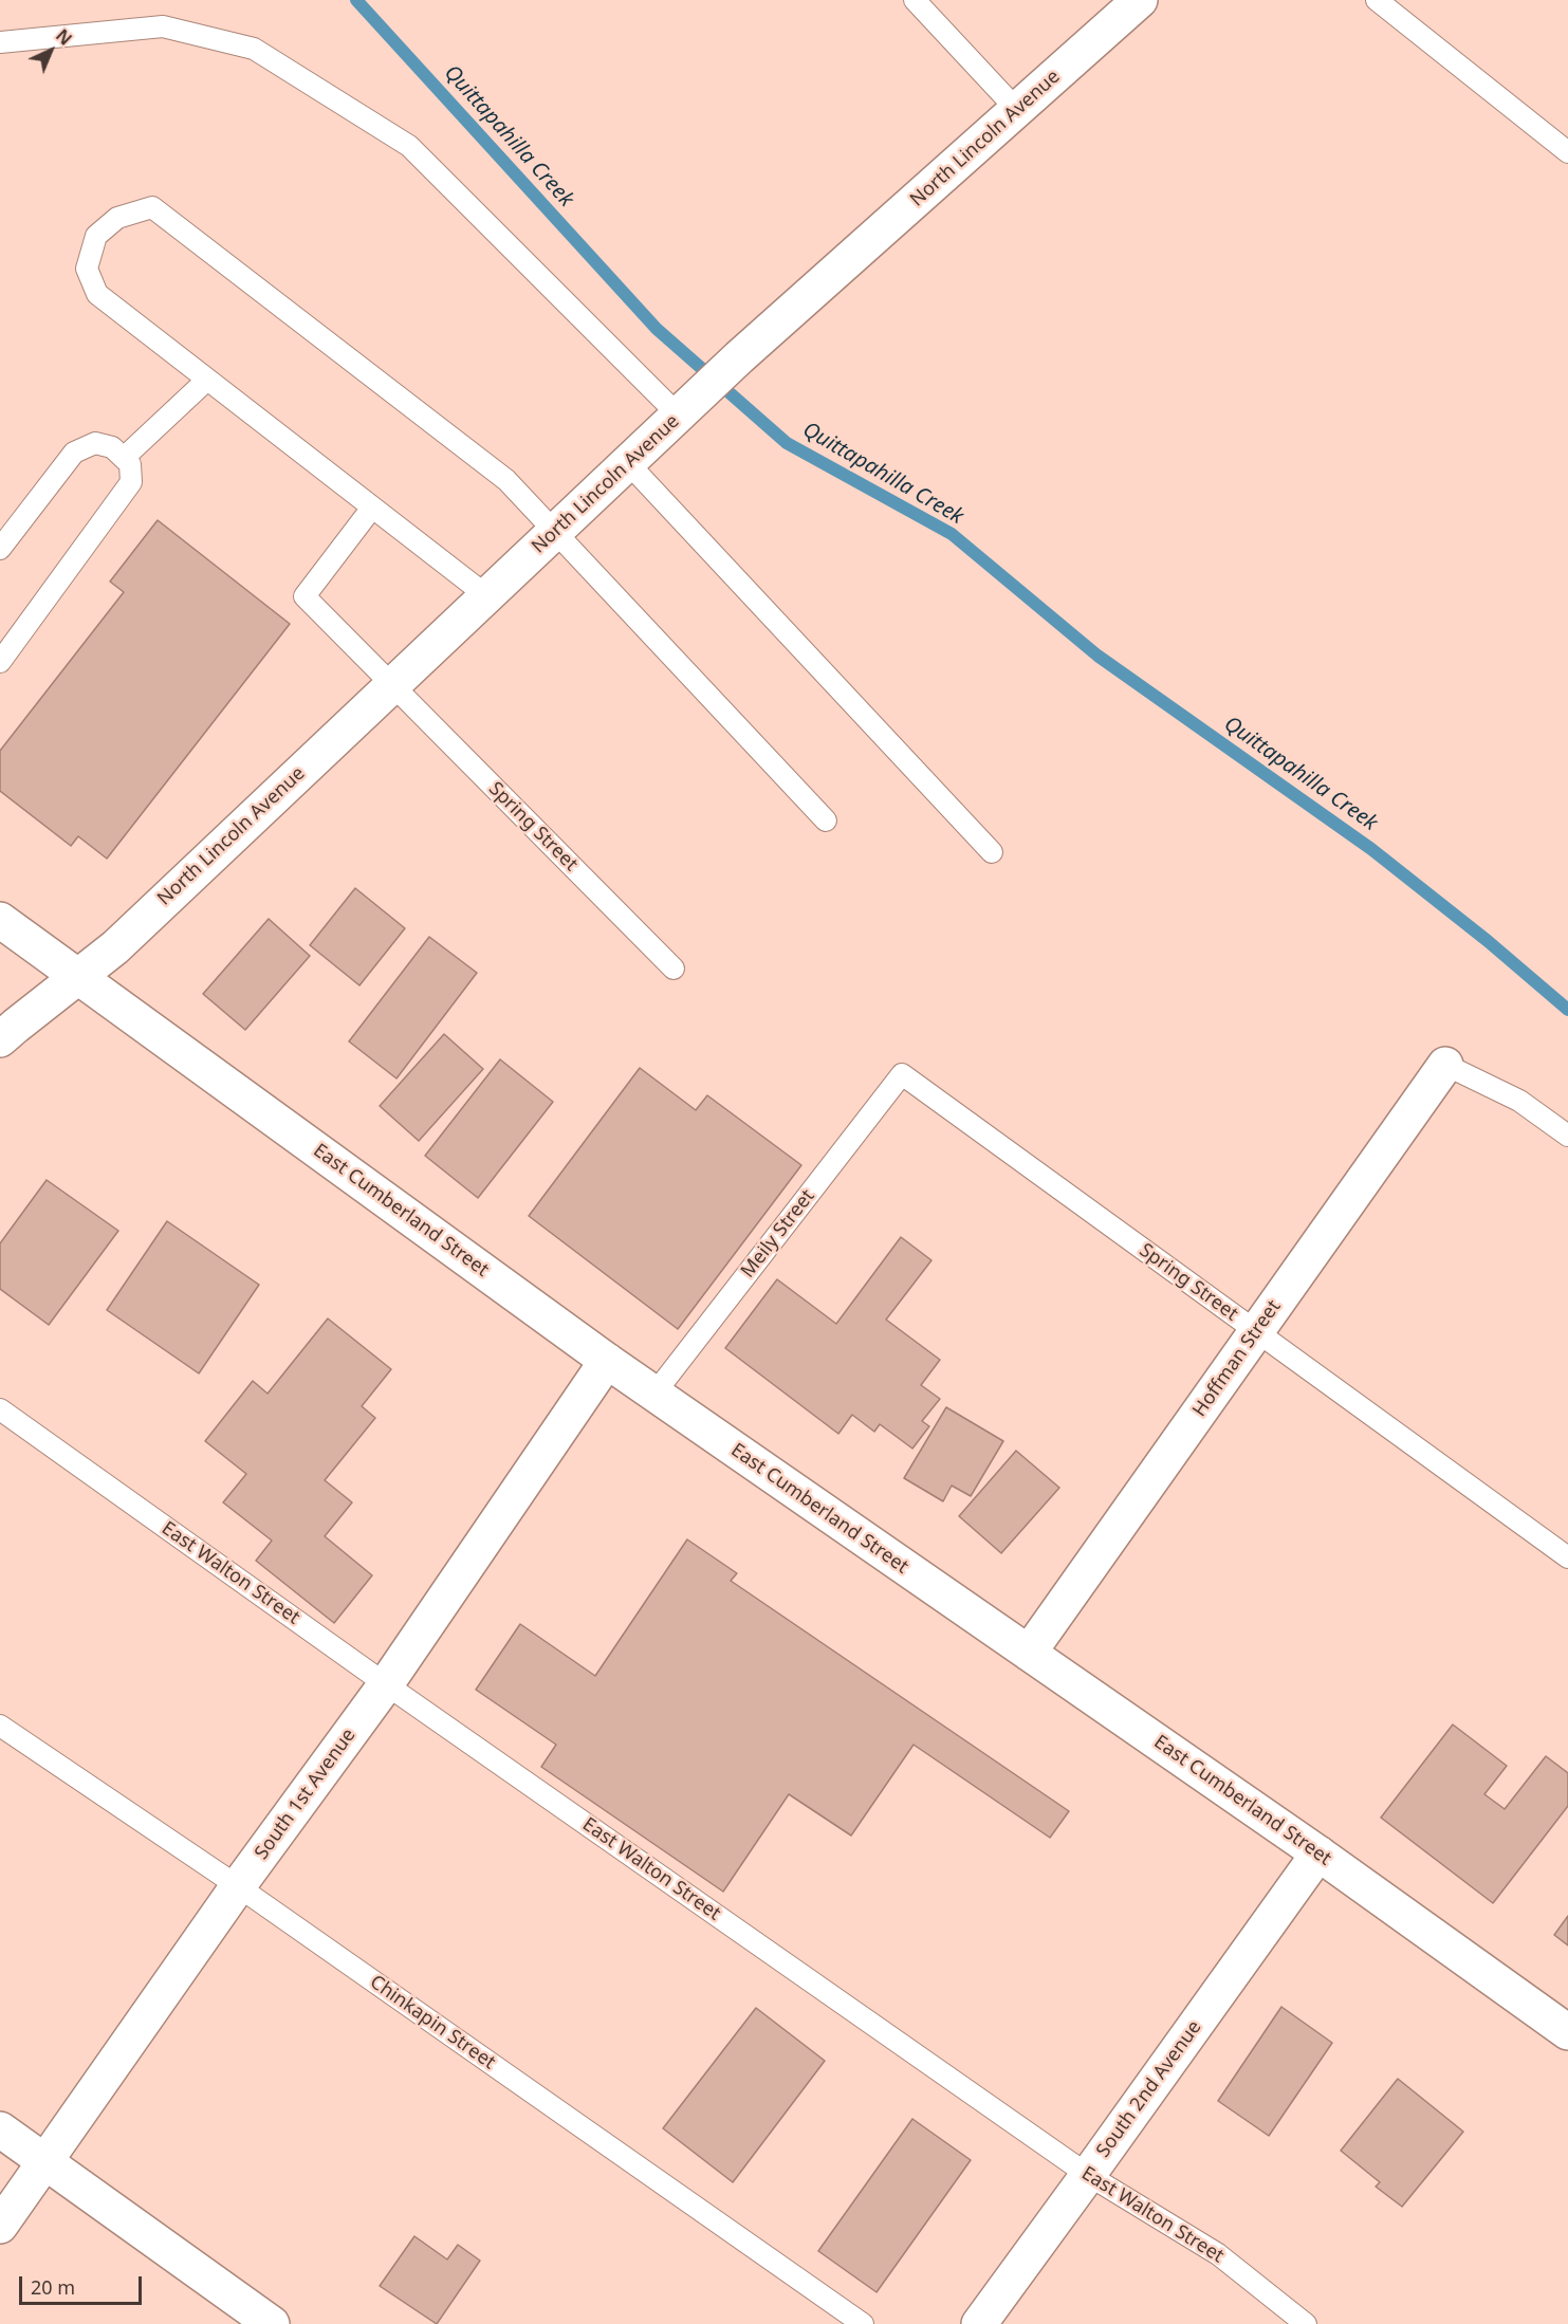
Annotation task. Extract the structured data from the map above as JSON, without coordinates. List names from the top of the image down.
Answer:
{
  "streets": {
    "main road": [
      "North Lincoln Avenue",
      "East Cumberland Street",
      "Hoffman Street",
      "South 1st Avenue",
      "South 2nd Avenue"
    ],
    "lane": [
      "Spring Street",
      "Meily Street",
      "East Walton Street",
      "Chinkapin Street"
    ]
  },
  "crossings": [
    ["North Lincoln Avenue", "Spring Street"],
    ["North Lincoln Avenue", "East Cumberland Street"],
    ["Spring Street", "Meily Street"],
    ["Spring Street", "Hoffman Street"],
    ["East Cumberland Street", "Meily Street"],
    ["East Cumberland Street", "Hoffman Street"],
    ["East Cumberland Street", "South 1st Avenue"],
    ["East Cumberland Street", "South 2nd Avenue"],
    ["East Walton Street", "South 1st Avenue"],
    ["East Walton Street", "South 2nd Avenue"],
    ["South 1st Avenue", "Chinkapin Street"]
  ],
  "water": ["Quittapahilla Creek"],
  "scale_bar": "20 m",
  "north": "top right"
}
